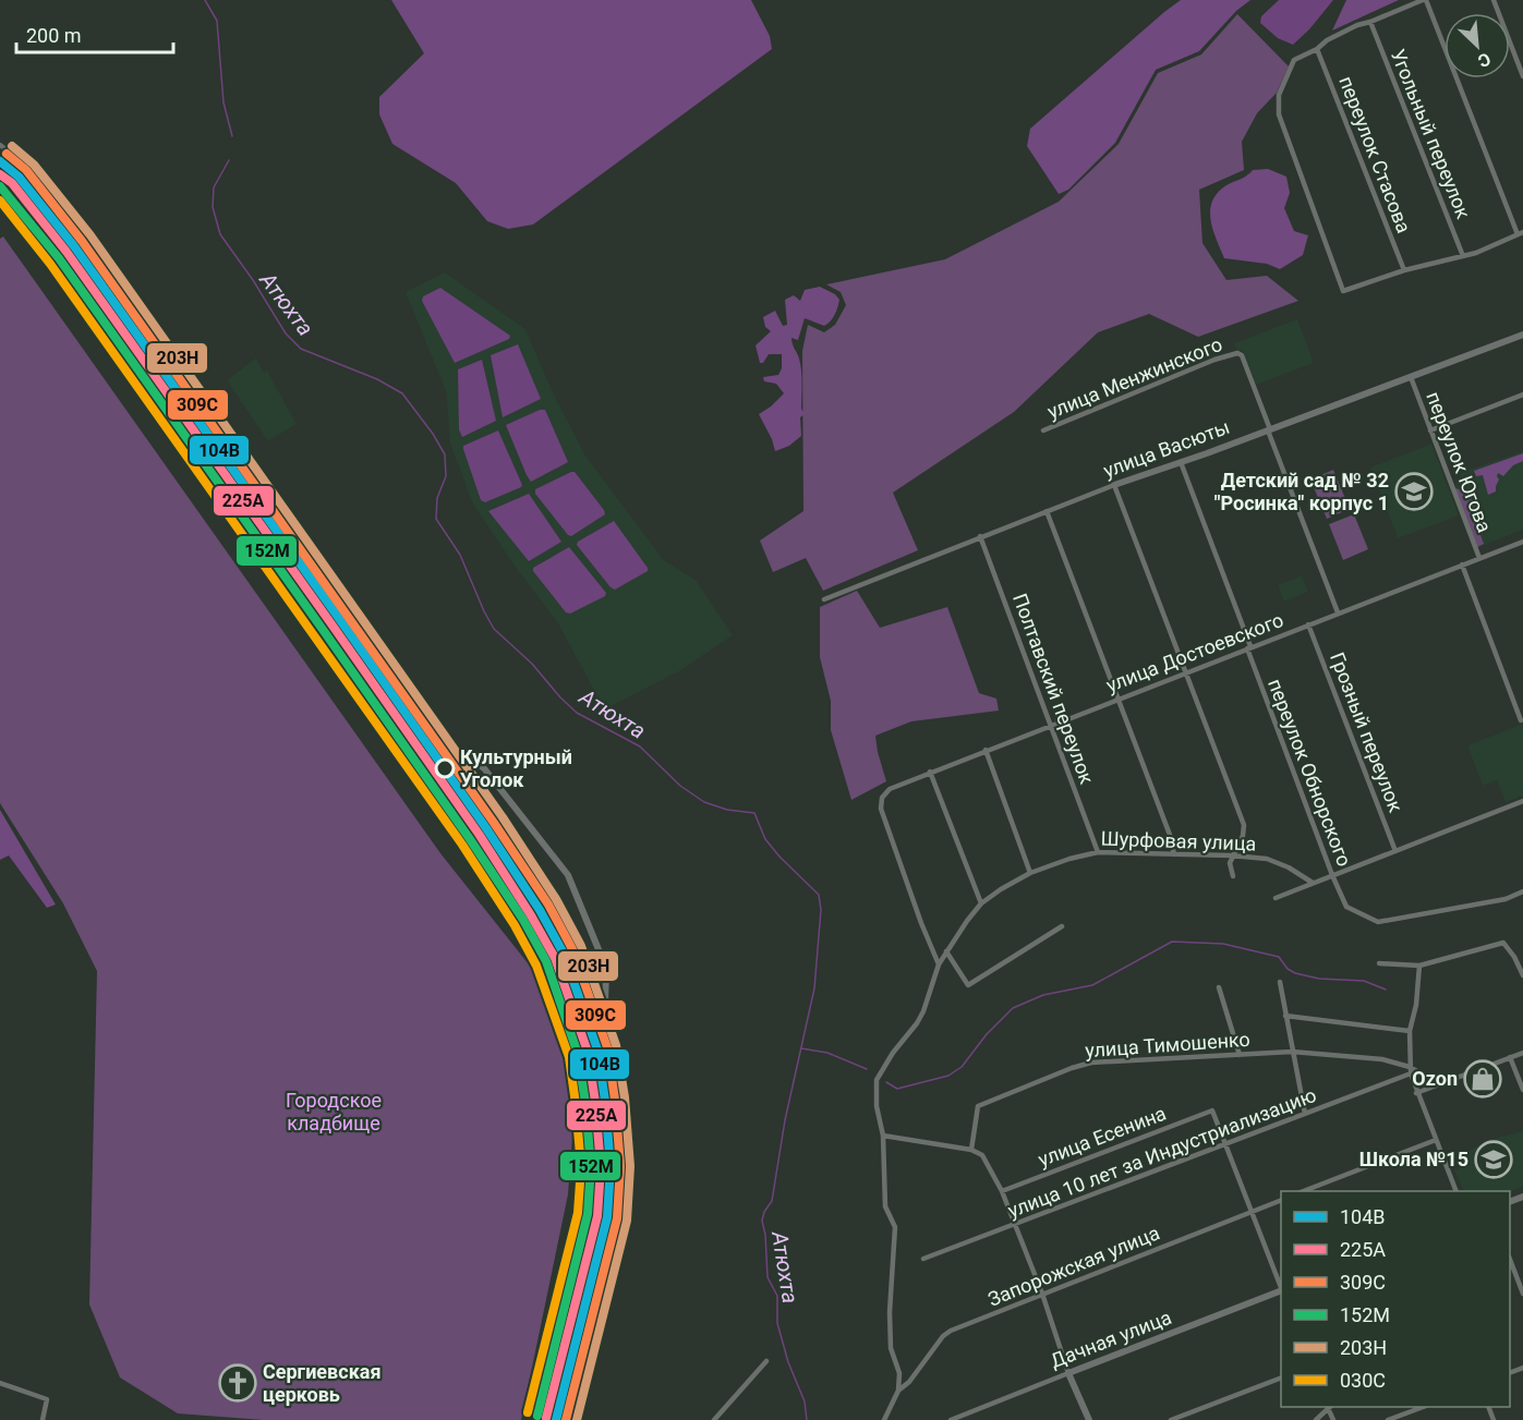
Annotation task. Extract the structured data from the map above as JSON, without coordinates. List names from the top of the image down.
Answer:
{
  "streets": {
    "street": [
      "Угольный переулок",
      "переулок Стасова",
      "улица Менжинского",
      "улица Васюты",
      "переулок Югова",
      "улица Достоевского",
      "Полтавский переулок",
      "Грозный переулок",
      "переулок Обнорского",
      "Шурфовая улица",
      "улица Тимошенко",
      "улица Есенина",
      "улица 10 лет за Индустриализацию",
      "Запорожская улица",
      "Дачная улица"
    ]
  },
  "crossings": [
    ["улица Менжинского", "улица Васюты"],
    ["улица Васюты", "переулок Югова"],
    ["улица Васюты", "Полтавский переулок"],
    ["улица Васюты", "переулок Обнорского"],
    ["переулок Югова", "улица Достоевского"],
    ["улица Достоевского", "Полтавский переулок"],
    ["улица Достоевского", "Грозный переулок"],
    ["улица Достоевского", "переулок Обнорского"],
    ["улица Достоевского", "Шурфовая улица"],
    ["Полтавский переулок", "Шурфовая улица"],
    ["улица Тимошенко", "улица 10 лет за Индустриализацию"],
    ["улица Есенина", "улица 10 лет за Индустриализацию"]
  ],
  "water": ["Атюхта"],
  "parks": ["Городское кладбище"],
  "places": {
    "school or university": ["Детский сад № 32 \"Росинка\" корпус 1", "Школа №15"],
    "other": ["Культурный Уголок"],
    "shop": ["Ozon"],
    "church": ["Сергиевская церковь"]
  },
  "lines": [
    "transit line 203Н",
    "transit line 309С",
    "transit line 104В",
    "transit line 225А",
    "transit line 152М",
    "transit line 030C"
  ],
  "legend": [
    "104В",
    "225А",
    "309С",
    "152М",
    "203Н",
    "030C"
  ],
  "scale_bar": "200 m",
  "north": "bottom right"
}
